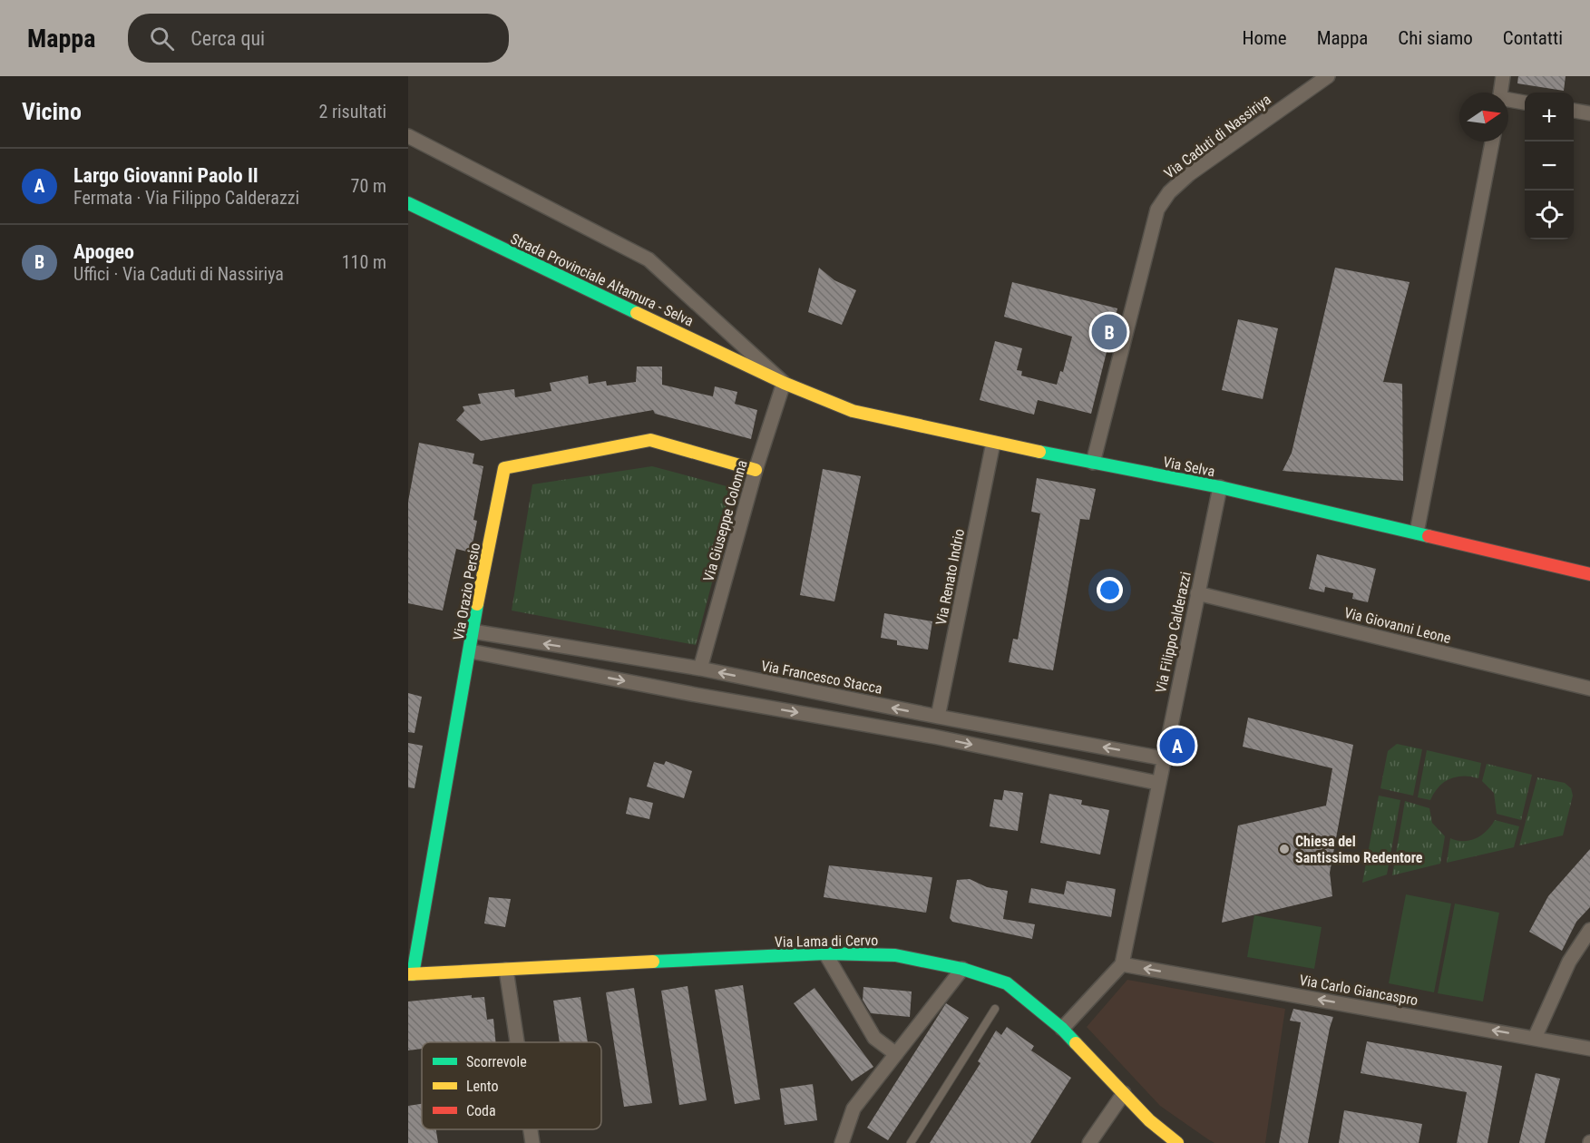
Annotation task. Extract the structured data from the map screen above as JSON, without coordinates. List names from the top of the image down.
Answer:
{
  "streets": {
    "street": [
      "Via Caduti di Nassiriya",
      "Strada Provinciale Altamura - Selva",
      "Via Selva",
      "Via Giuseppe Colonna",
      "Via Renato Indrio",
      "Via Orazio Persio",
      "Via Giovanni Leone",
      "Via Filippo Calderazzi",
      "Via Francesco Stacca",
      "Via Lama di Cervo",
      "Via Carlo Giancaspro"
    ]
  },
  "crossings": [
    ["Via Caduti di Nassiriya", "Via Selva"],
    ["Strada Provinciale Altamura - Selva", "Via Selva"],
    ["Strada Provinciale Altamura - Selva", "Via Giuseppe Colonna"],
    ["Via Selva", "Via Giuseppe Colonna"],
    ["Via Selva", "Via Renato Indrio"],
    ["Via Selva", "Via Filippo Calderazzi"],
    ["Via Giuseppe Colonna", "Via Orazio Persio"],
    ["Via Giuseppe Colonna", "Via Francesco Stacca"],
    ["Via Renato Indrio", "Via Francesco Stacca"],
    ["Via Orazio Persio", "Via Francesco Stacca"],
    ["Via Orazio Persio", "Via Lama di Cervo"],
    ["Via Giovanni Leone", "Via Filippo Calderazzi"],
    ["Via Filippo Calderazzi", "Via Francesco Stacca"],
    ["Via Filippo Calderazzi", "Via Carlo Giancaspro"]
  ],
  "one_way": ["Via Carlo Giancaspro"],
  "places": ["Chiesa del Santissimo Redentore"],
  "legend": ["Scorrevole", "Lento", "Coda"],
  "north": "right",
  "page": {
    "header": "Mappa",
    "search": "Cerca qui",
    "nav": [
      "Home",
      "Mappa",
      "Chi siamo",
      "Contatti"
    ],
    "heading": ["Vicino", "2 risultati"],
    "map_buttons": ["+", "−"],
    "list": [
      {
        "mark": "A",
        "name": "Largo Giovanni Paolo II",
        "note": "Fermata · Via Filippo Calderazzi",
        "value": "70 m"
      },
      {
        "mark": "B",
        "name": "Apogeo",
        "note": "Uffici · Via Caduti di Nassiriya",
        "value": "110 m"
      }
    ],
    "pins": ["B", "A"]
  }
}
